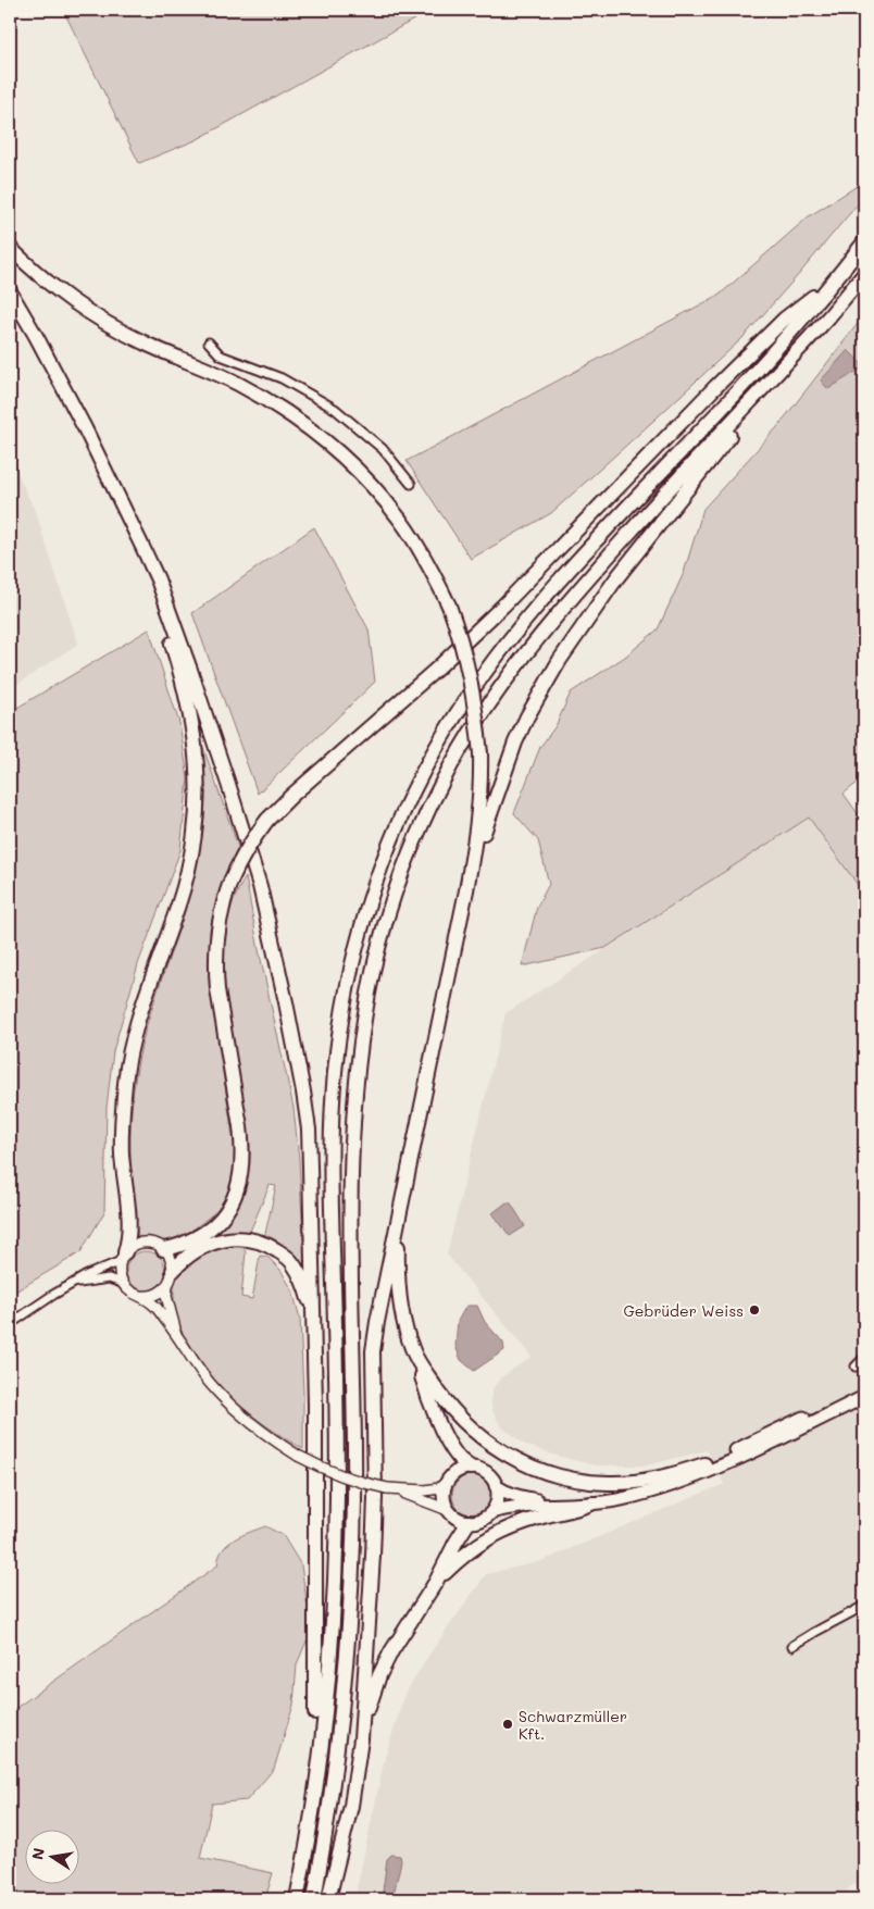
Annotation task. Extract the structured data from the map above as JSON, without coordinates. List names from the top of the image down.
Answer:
{
  "places": ["Gebrüder Weiss", "Schwarzmüller Kft."],
  "north": "left"
}
